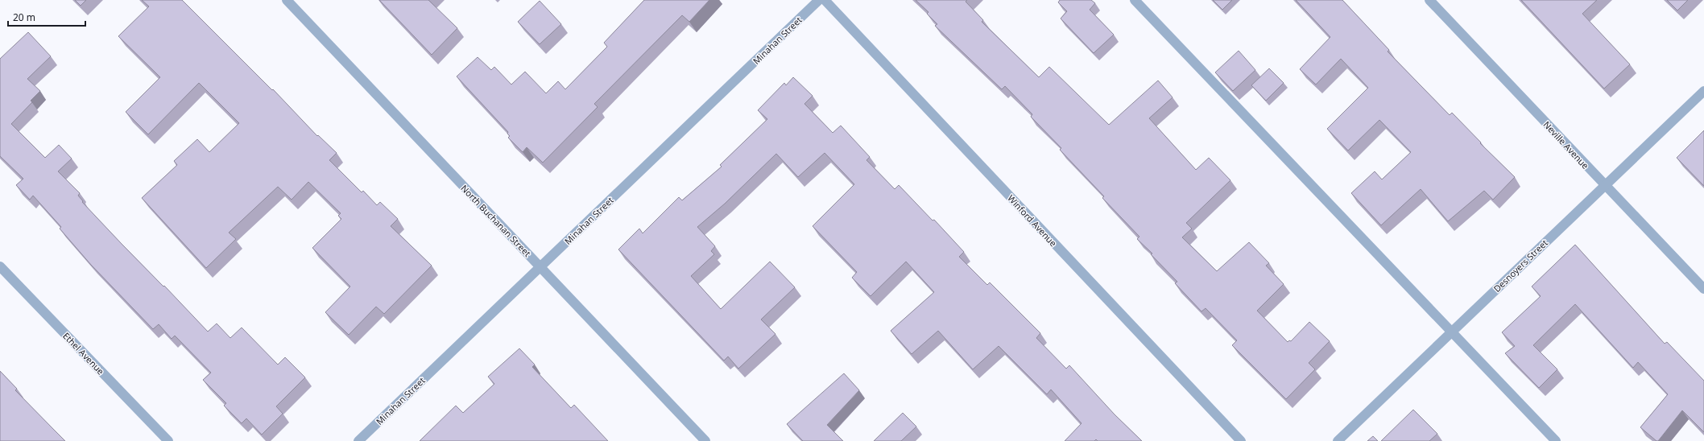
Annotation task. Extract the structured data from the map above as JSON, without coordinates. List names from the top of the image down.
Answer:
{
  "streets": {
    "street": [
      "Minahan Street",
      "Neville Avenue",
      "North Buchanan Street",
      "Winford Avenue",
      "Desnoyers Street",
      "Ethel Avenue"
    ]
  },
  "crossings": [
    ["Minahan Street", "North Buchanan Street"],
    ["Neville Avenue", "Desnoyers Street"]
  ],
  "scale_bar": "20 m"
}
